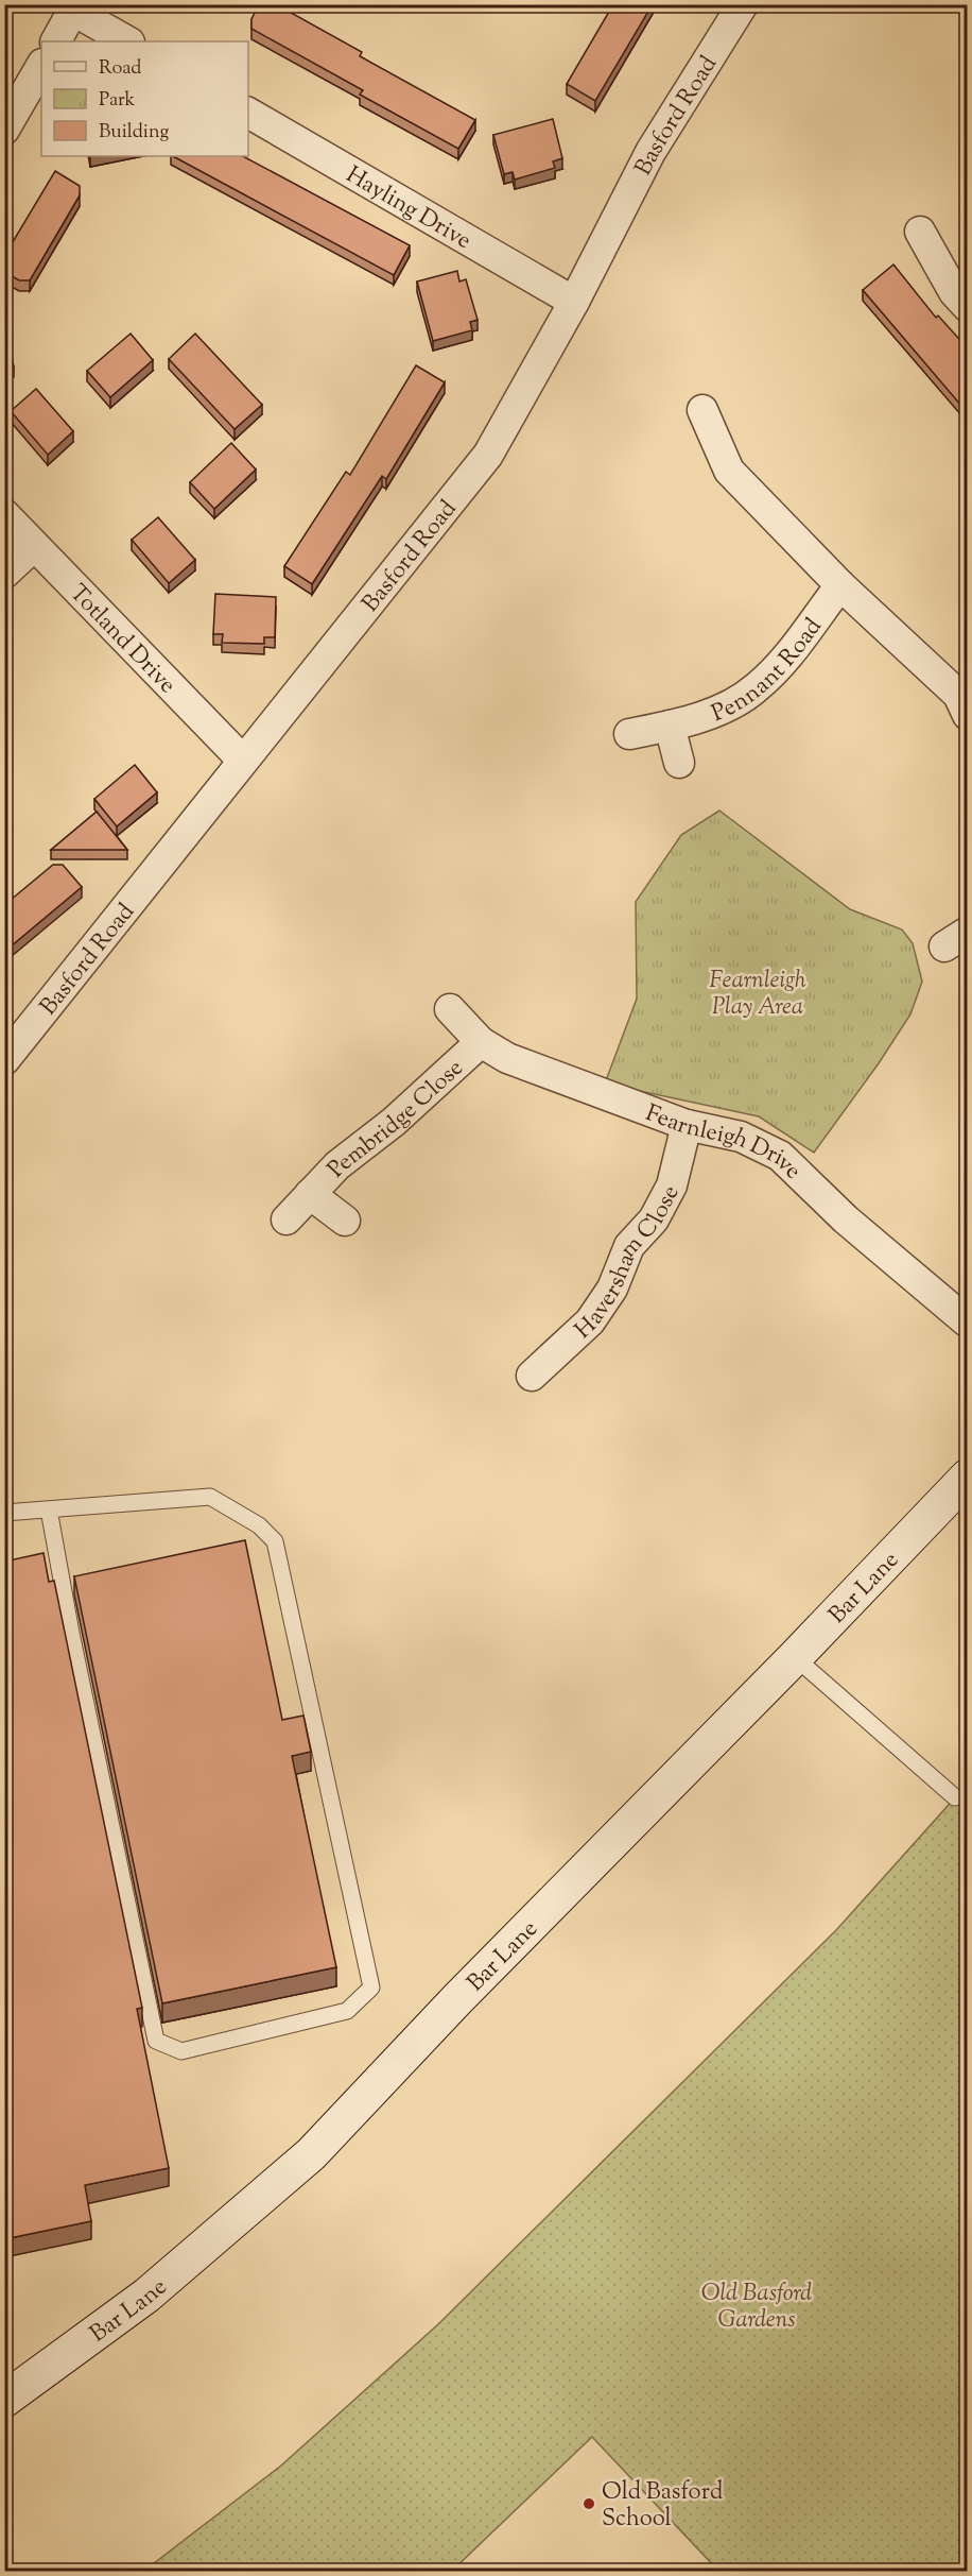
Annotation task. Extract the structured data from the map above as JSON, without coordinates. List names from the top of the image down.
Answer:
{
  "streets": {
    "street": [
      "Basford Road",
      "Hayling Drive",
      "Totland Drive",
      "Pennant Road",
      "Pembridge Close",
      "Fearnleigh Drive",
      "Haversham Close",
      "Bar Lane"
    ]
  },
  "crossings": [
    ["Basford Road", "Hayling Drive"],
    ["Basford Road", "Totland Drive"],
    ["Pembridge Close", "Fearnleigh Drive"],
    ["Fearnleigh Drive", "Haversham Close"]
  ],
  "parks": ["Fearnleigh Play Area", "Old Basford Gardens"],
  "places": ["Old Basford School"],
  "legend": ["Road", "Park", "Building"]
}
